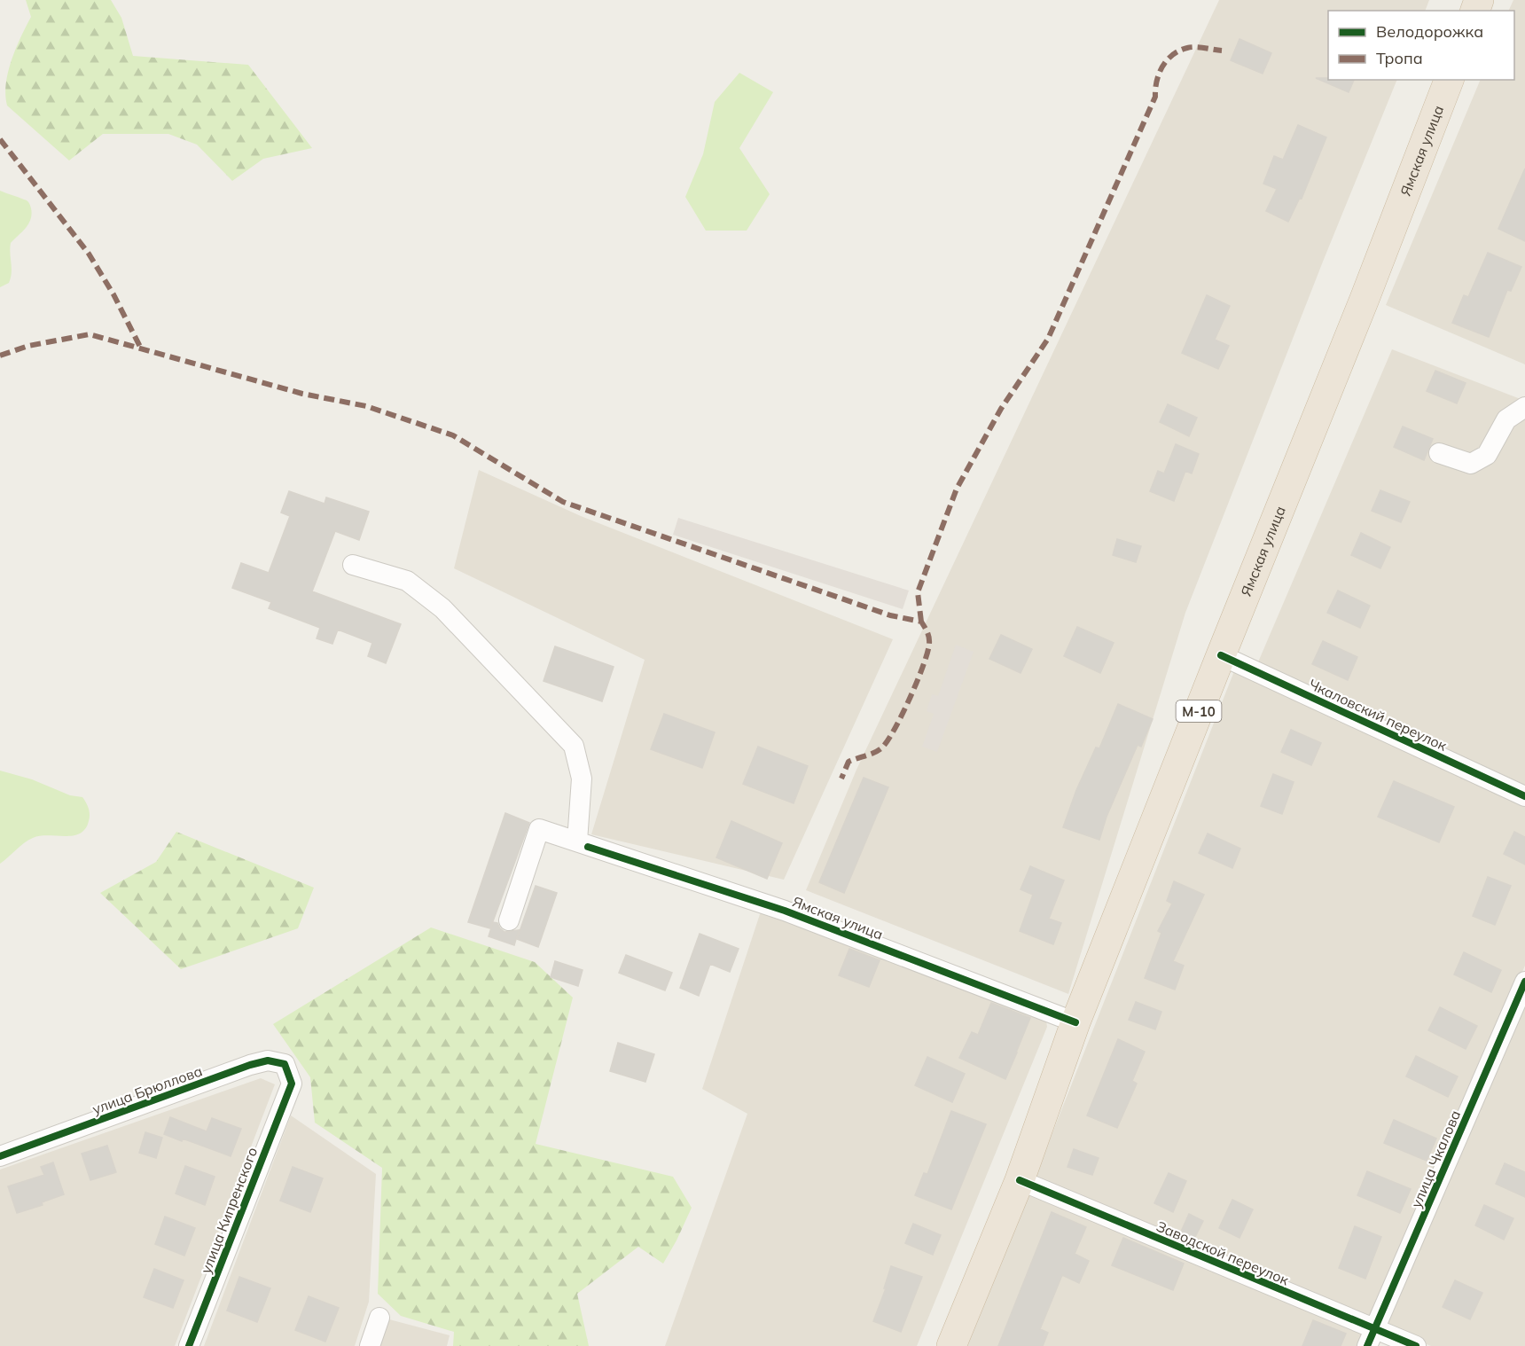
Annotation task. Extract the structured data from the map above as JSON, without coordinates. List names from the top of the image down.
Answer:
{
  "streets": {
    "highway": ["Ямская улица", "М-10"],
    "street": [
      "Чкаловский переулок",
      "улица Брюллова",
      "улица Чкалова",
      "улица Кипренского",
      "Заводской переулок"
    ]
  },
  "crossings": [
    ["Ямская улица", "Чкаловский переулок"],
    ["Ямская улица", "Заводской переулок"],
    ["улица Брюллова", "улица Кипренского"],
    ["улица Чкалова", "Заводской переулок"]
  ],
  "legend": ["Велодорожка", "Тропа"]
}
